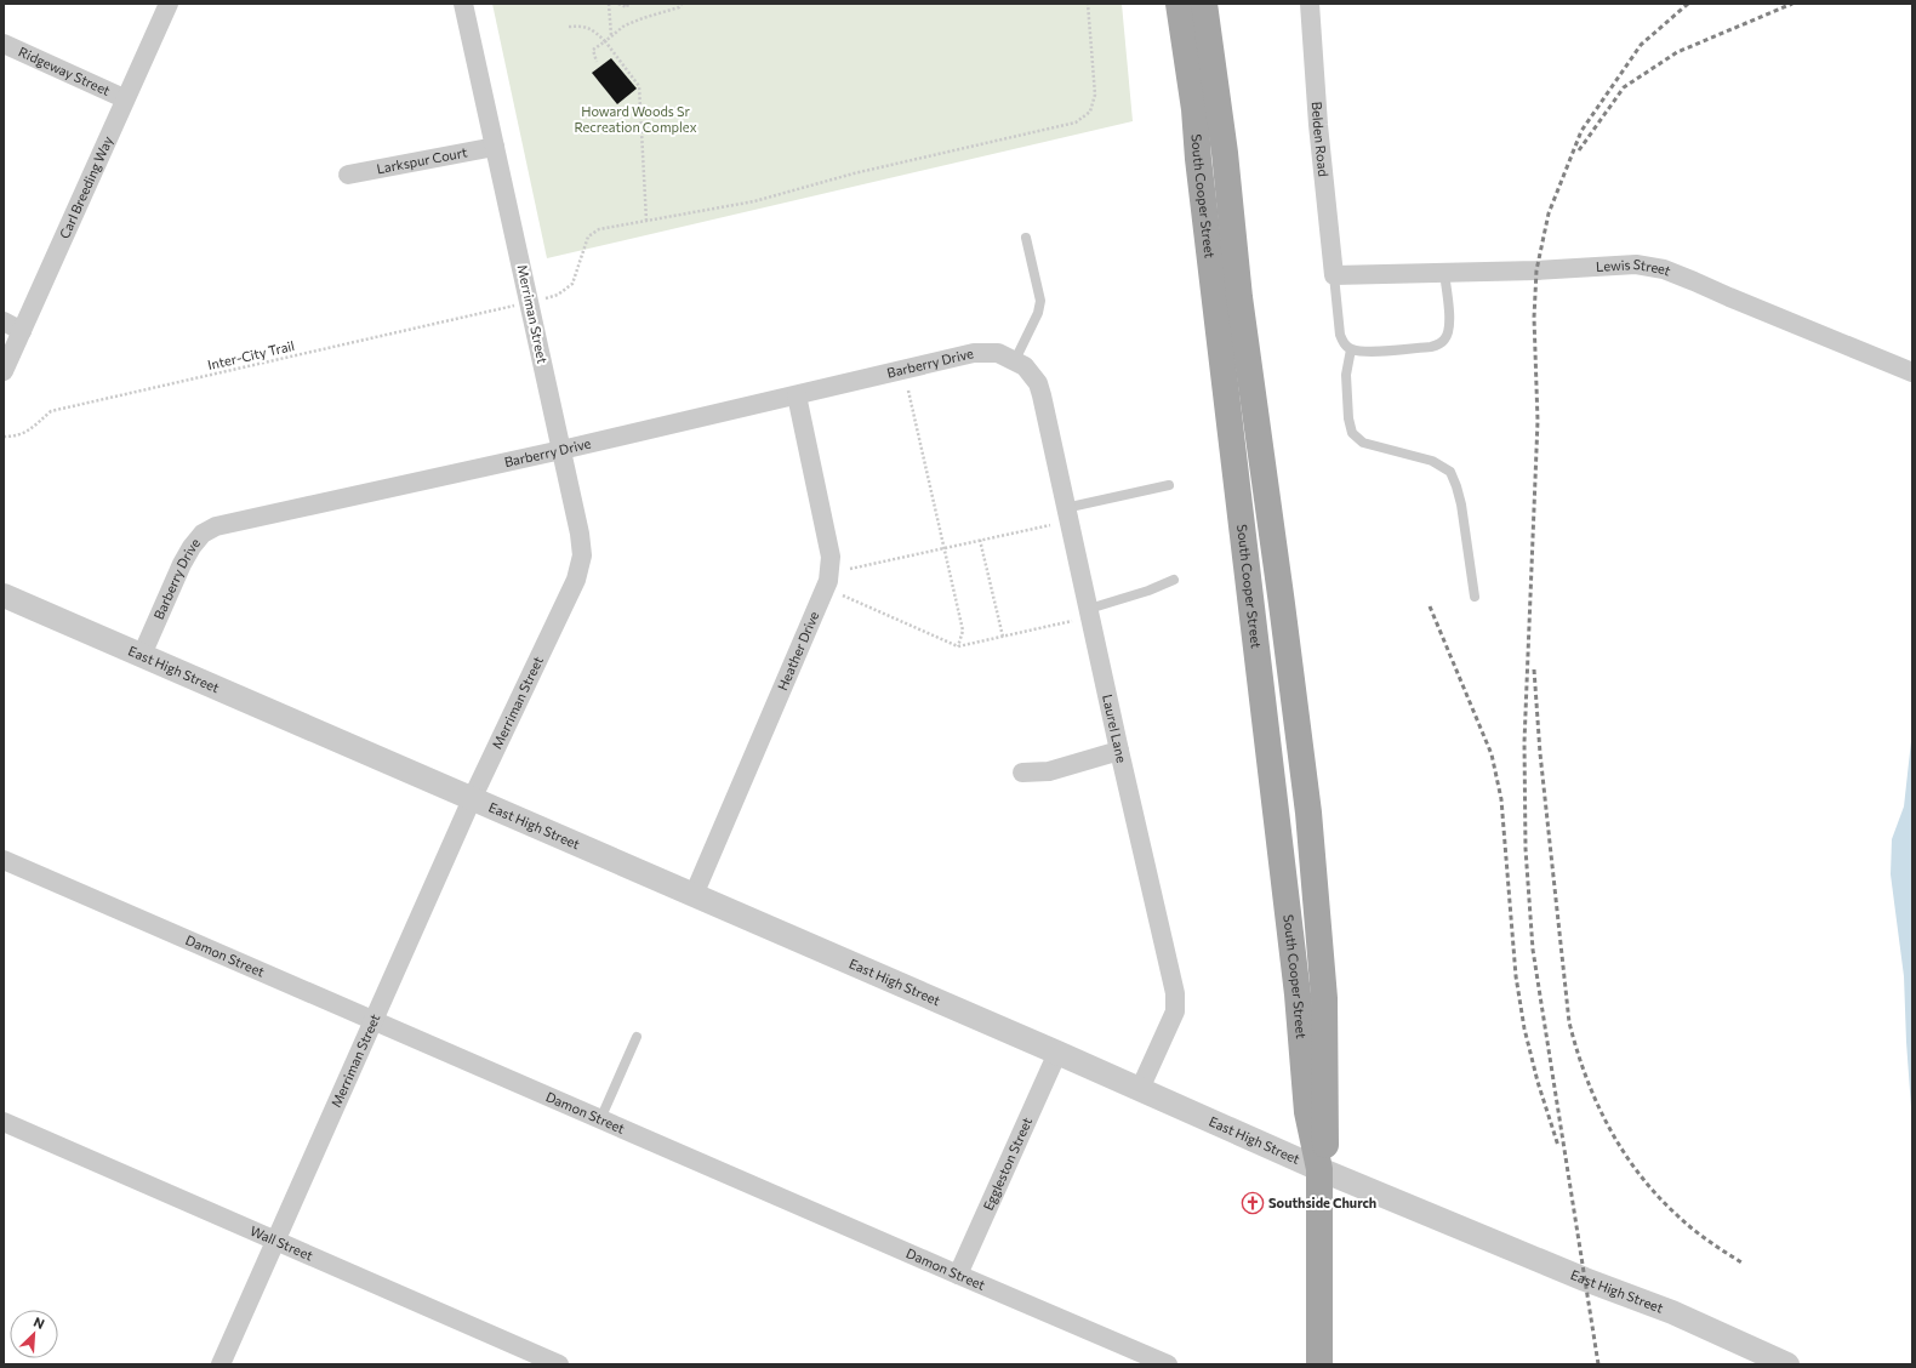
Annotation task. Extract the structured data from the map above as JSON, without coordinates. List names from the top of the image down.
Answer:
{
  "streets": {
    "main road": ["South Cooper Street"],
    "street": [
      "Ridgeway Street",
      "Belden Road",
      "Larkspur Court",
      "Carl Breeding Way",
      "Lewis Street",
      "Merriman Street",
      "Barberry Drive",
      "Heather Drive",
      "East High Street",
      "Laurel Lane",
      "Damon Street",
      "Eggleston Street",
      "Wall Street"
    ],
    "path": ["Inter-City Trail"]
  },
  "crossings": [
    ["Ridgeway Street", "Carl Breeding Way"],
    ["Belden Road", "Lewis Street"],
    ["Larkspur Court", "Merriman Street"],
    ["South Cooper Street", "East High Street"],
    ["Merriman Street", "Barberry Drive"],
    ["Merriman Street", "East High Street"],
    ["Merriman Street", "Damon Street"],
    ["Merriman Street", "Wall Street"],
    ["Barberry Drive", "Heather Drive"],
    ["Barberry Drive", "East High Street"],
    ["Barberry Drive", "Laurel Lane"],
    ["Heather Drive", "East High Street"],
    ["East High Street", "Laurel Lane"],
    ["East High Street", "Eggleston Street"],
    ["Damon Street", "Eggleston Street"]
  ],
  "parks": ["Howard Woods Sr Recreation Complex"],
  "places": {
    "church": ["Southside Church"]
  },
  "north": "top right"
}
